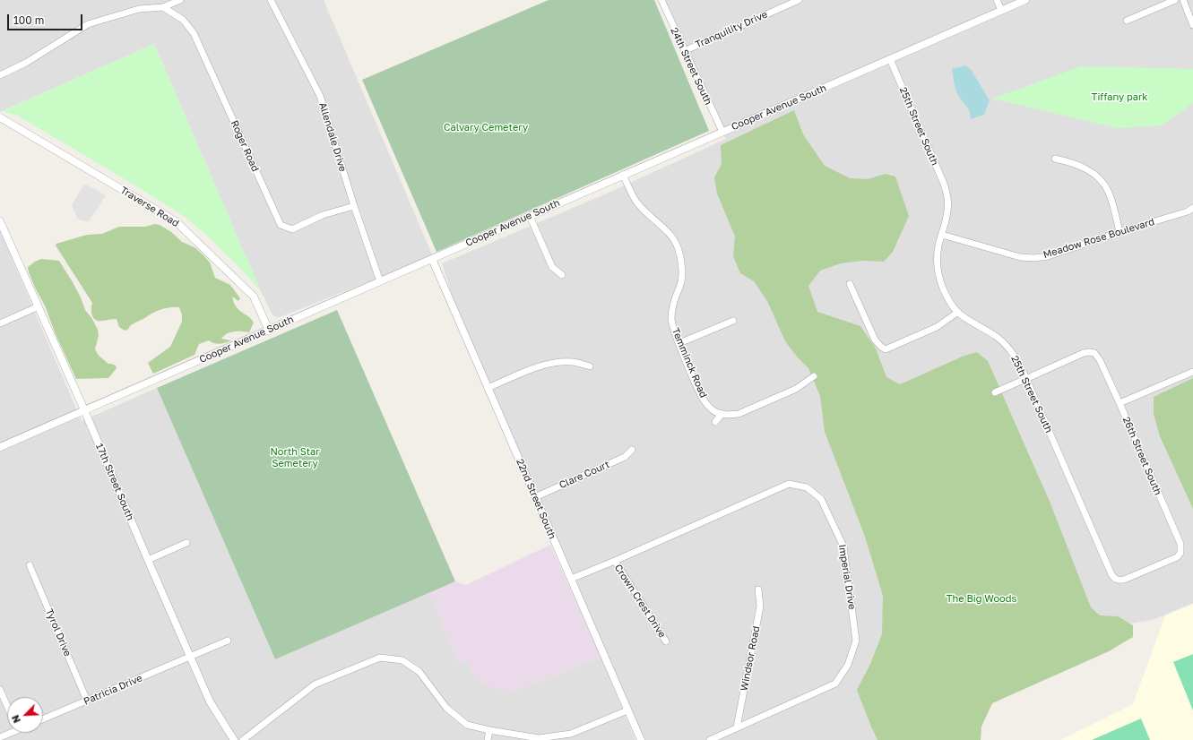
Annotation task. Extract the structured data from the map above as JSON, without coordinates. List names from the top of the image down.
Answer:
{
  "streets": {
    "street": [
      "Tranquility Drive",
      "24th Street South",
      "Cooper Avenue South",
      "25th Street South",
      "Allendale Drive",
      "Roger Road",
      "Traverse Road",
      "Meadow Rose Boulevard",
      "Temminck Road",
      "26th Street South",
      "Clare Court",
      "17th Street South",
      "22nd Street South",
      "Imperial Drive",
      "Crown Crest Drive",
      "Tyrol Drive",
      "Windsor Road",
      "Patricia Drive"
    ]
  },
  "crossings": [
    ["Tranquility Drive", "24th Street South"],
    ["24th Street South", "Cooper Avenue South"],
    ["Cooper Avenue South", "25th Street South"],
    ["Cooper Avenue South", "Allendale Drive"],
    ["Cooper Avenue South", "Traverse Road"],
    ["Cooper Avenue South", "Temminck Road"],
    ["Cooper Avenue South", "17th Street South"],
    ["Cooper Avenue South", "22nd Street South"],
    ["25th Street South", "Meadow Rose Boulevard"],
    ["25th Street South", "26th Street South"],
    ["Allendale Drive", "Roger Road"],
    ["Clare Court", "22nd Street South"],
    ["17th Street South", "Patricia Drive"],
    ["22nd Street South", "Imperial Drive"],
    ["Imperial Drive", "Crown Crest Drive"],
    ["Imperial Drive", "Windsor Road"],
    ["Tyrol Drive", "Patricia Drive"]
  ],
  "parks": [
    "Tiffany park",
    "Calvary Cemetery",
    "North Star Semetery",
    "The Big Woods"
  ],
  "scale_bar": "100 m",
  "north": "bottom left"
}
